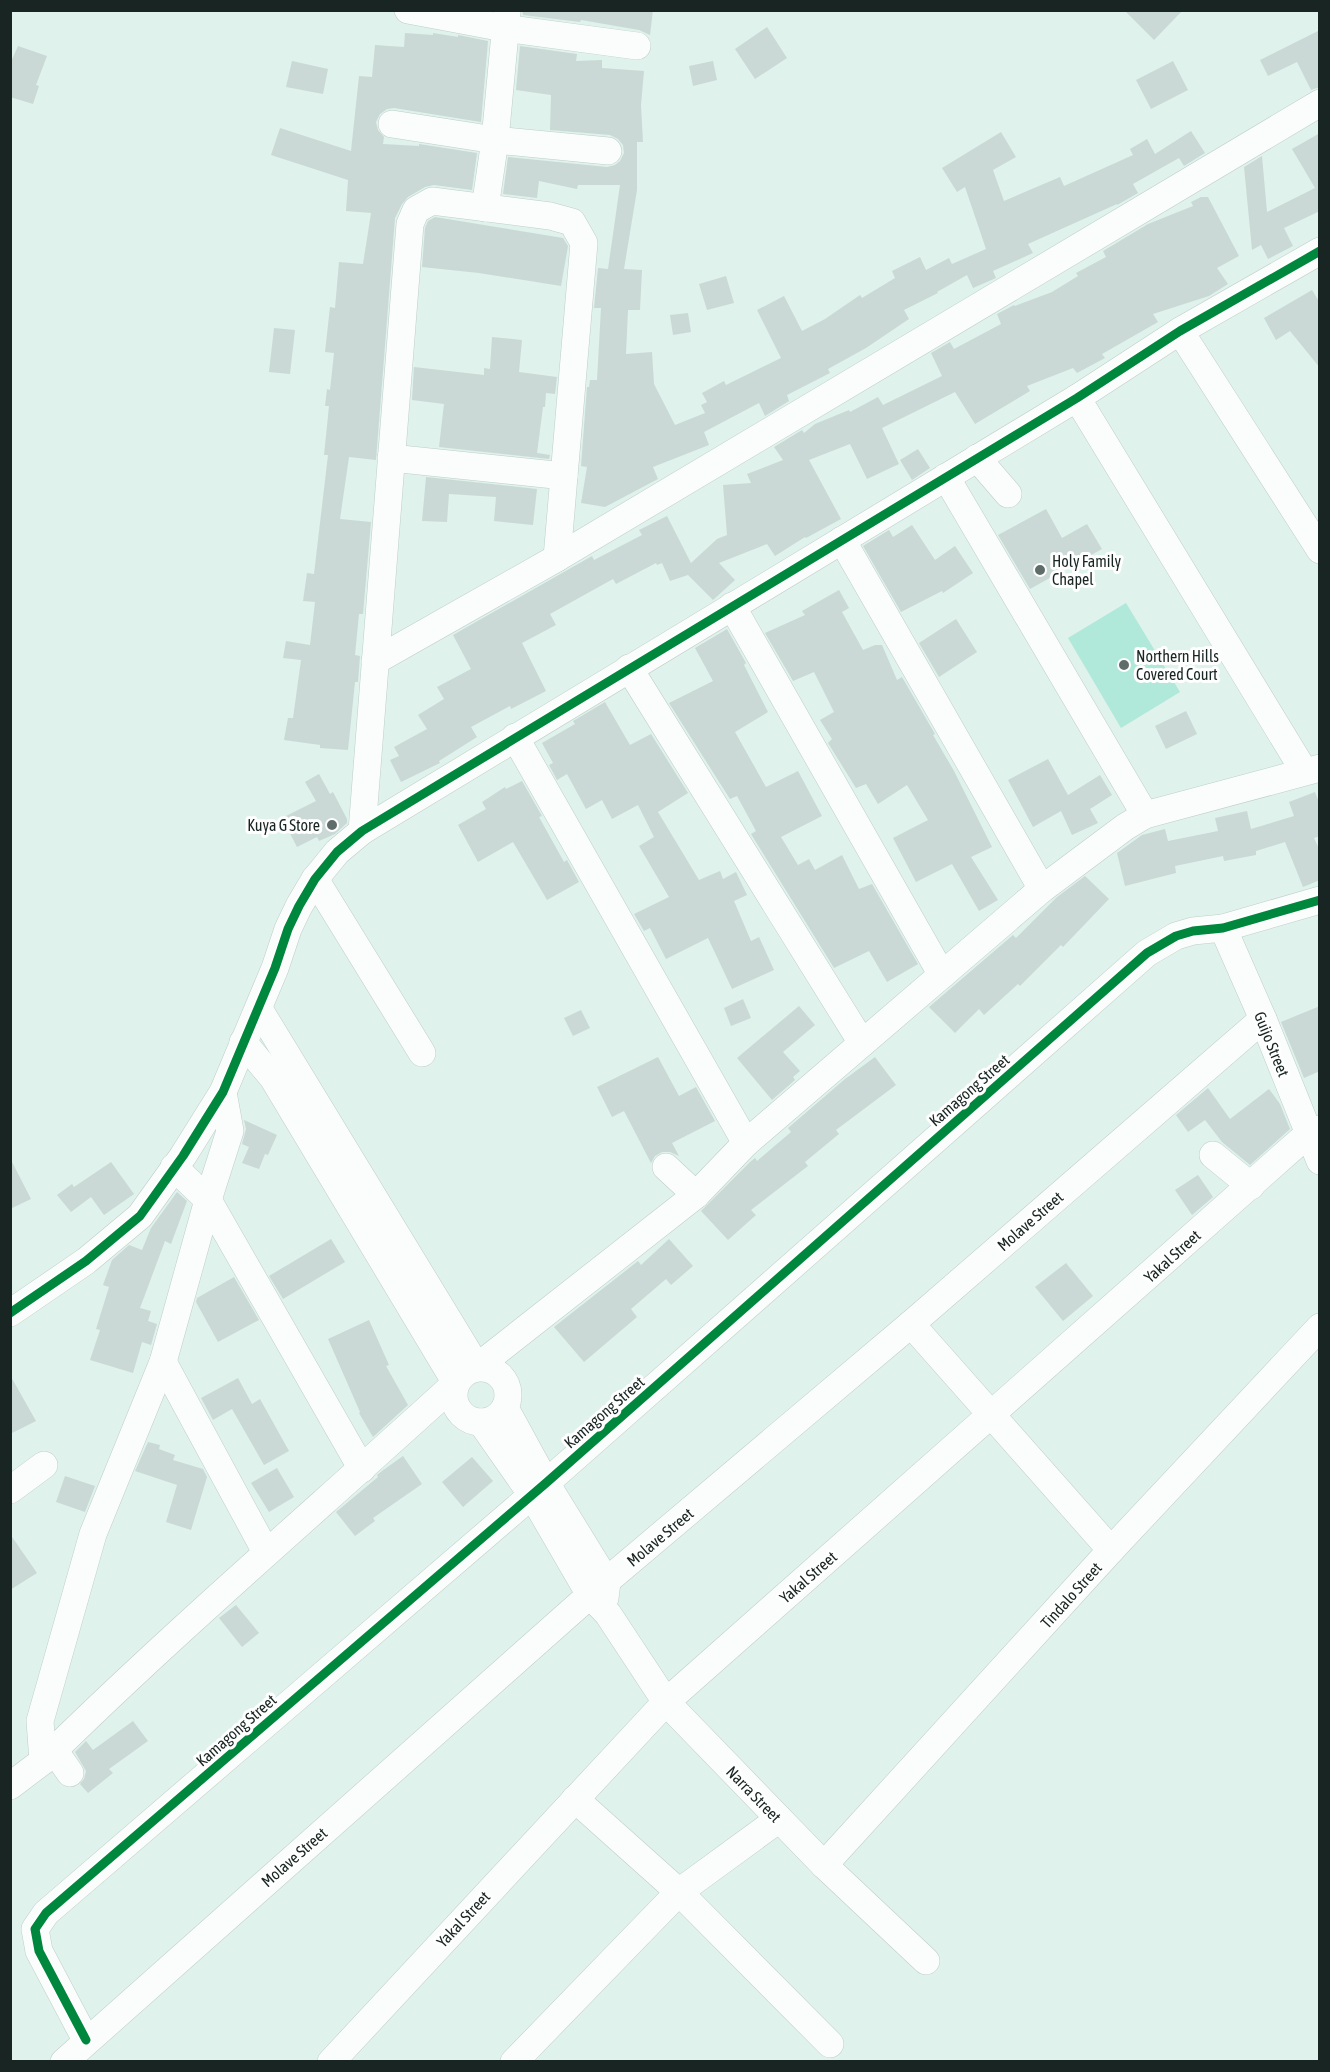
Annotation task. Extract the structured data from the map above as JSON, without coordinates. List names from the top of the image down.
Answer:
{
  "streets": {
    "street": [
      "Guijo Street",
      "Kamagong Street",
      "Molave Street",
      "Yakal Street",
      "Tindalo Street",
      "Narra Street"
    ]
  },
  "crossings": [
    ["Guijo Street", "Kamagong Street"],
    ["Guijo Street", "Molave Street"],
    ["Guijo Street", "Yakal Street"],
    ["Kamagong Street", "Molave Street"],
    ["Kamagong Street", "Narra Street"],
    ["Molave Street", "Narra Street"],
    ["Yakal Street", "Narra Street"],
    ["Tindalo Street", "Narra Street"]
  ],
  "places": ["Holy Family Chapel", "Northern Hills Covered Court", "Kuya G Store"]
}
